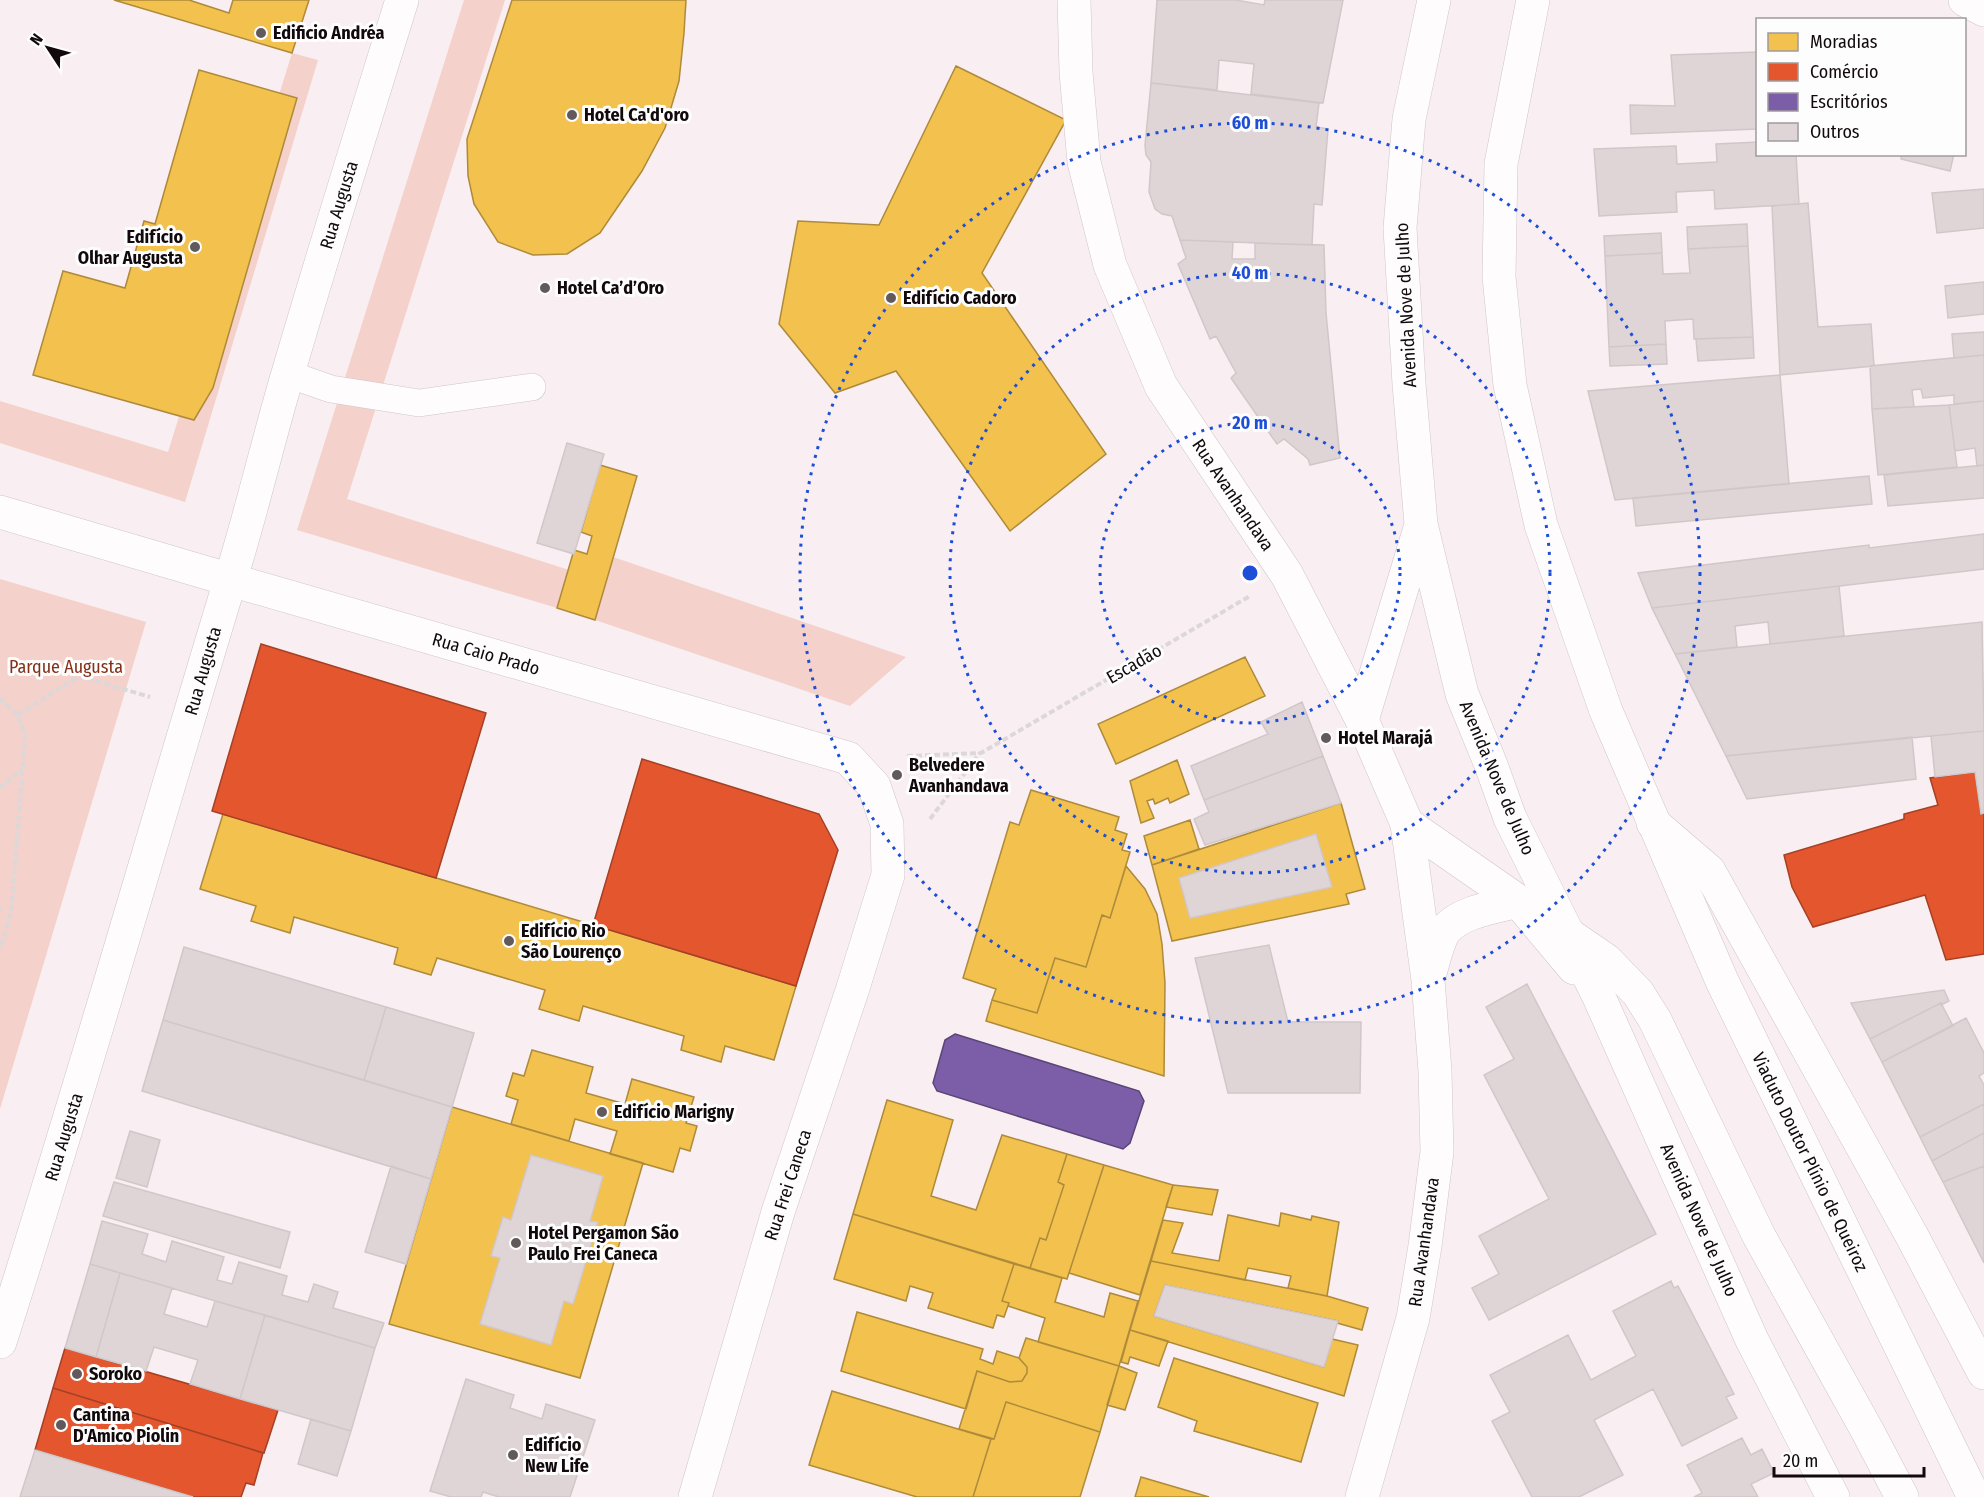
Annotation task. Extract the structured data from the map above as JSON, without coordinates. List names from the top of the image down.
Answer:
{
  "streets": {
    "main road": [
      "Rua Augusta",
      "Avenida Nove de Julho",
      "Rua Avanhandava",
      "Rua Caio Prado",
      "Viaduto Doutor Plínio de Queiroz",
      "Rua Frei Caneca"
    ],
    "path": ["Escadão"]
  },
  "crossings": [
    ["Rua Augusta", "Rua Caio Prado"],
    ["Rua Avanhandava", "Escadão"],
    ["Rua Caio Prado", "Escadão"],
    ["Escadão", "Rua Frei Caneca"]
  ],
  "parks": ["Parque Augusta"],
  "places": [
    "Edificio Andréa",
    "Hotel Ca'd'oro",
    "Edifício Olhar Augusta",
    "Hotel Ca’d’Oro",
    "Edifício Cadoro",
    "Hotel Marajá",
    "Belvedere Avanhandava",
    "Edifício Rio São Lourenço",
    "Edifício Marigny",
    "Hotel Pergamon São Paulo Frei Caneca",
    "Soroko",
    "Cantina D'Amico Piolin",
    "Edifício New Life"
  ],
  "legend": [
    "Moradias",
    "Comércio",
    "Escritórios",
    "Outros"
  ],
  "scale_bar": "20 m",
  "north": "top left",
  "rings": ["60 m", "40 m", "20 m"]
}
